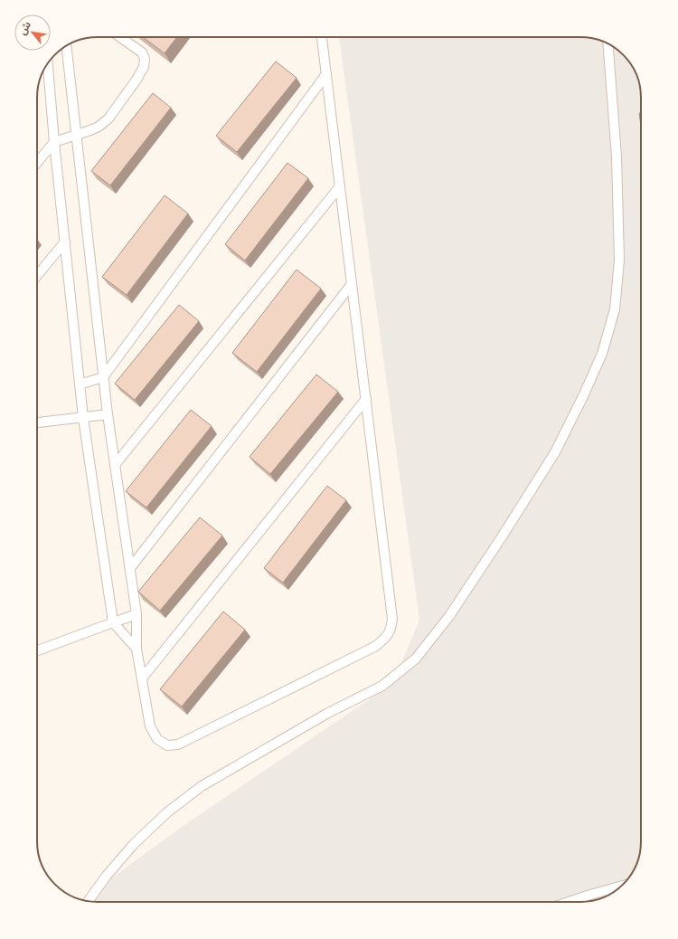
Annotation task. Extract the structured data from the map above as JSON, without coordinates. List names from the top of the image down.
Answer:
{
  "north": "top left"
}
